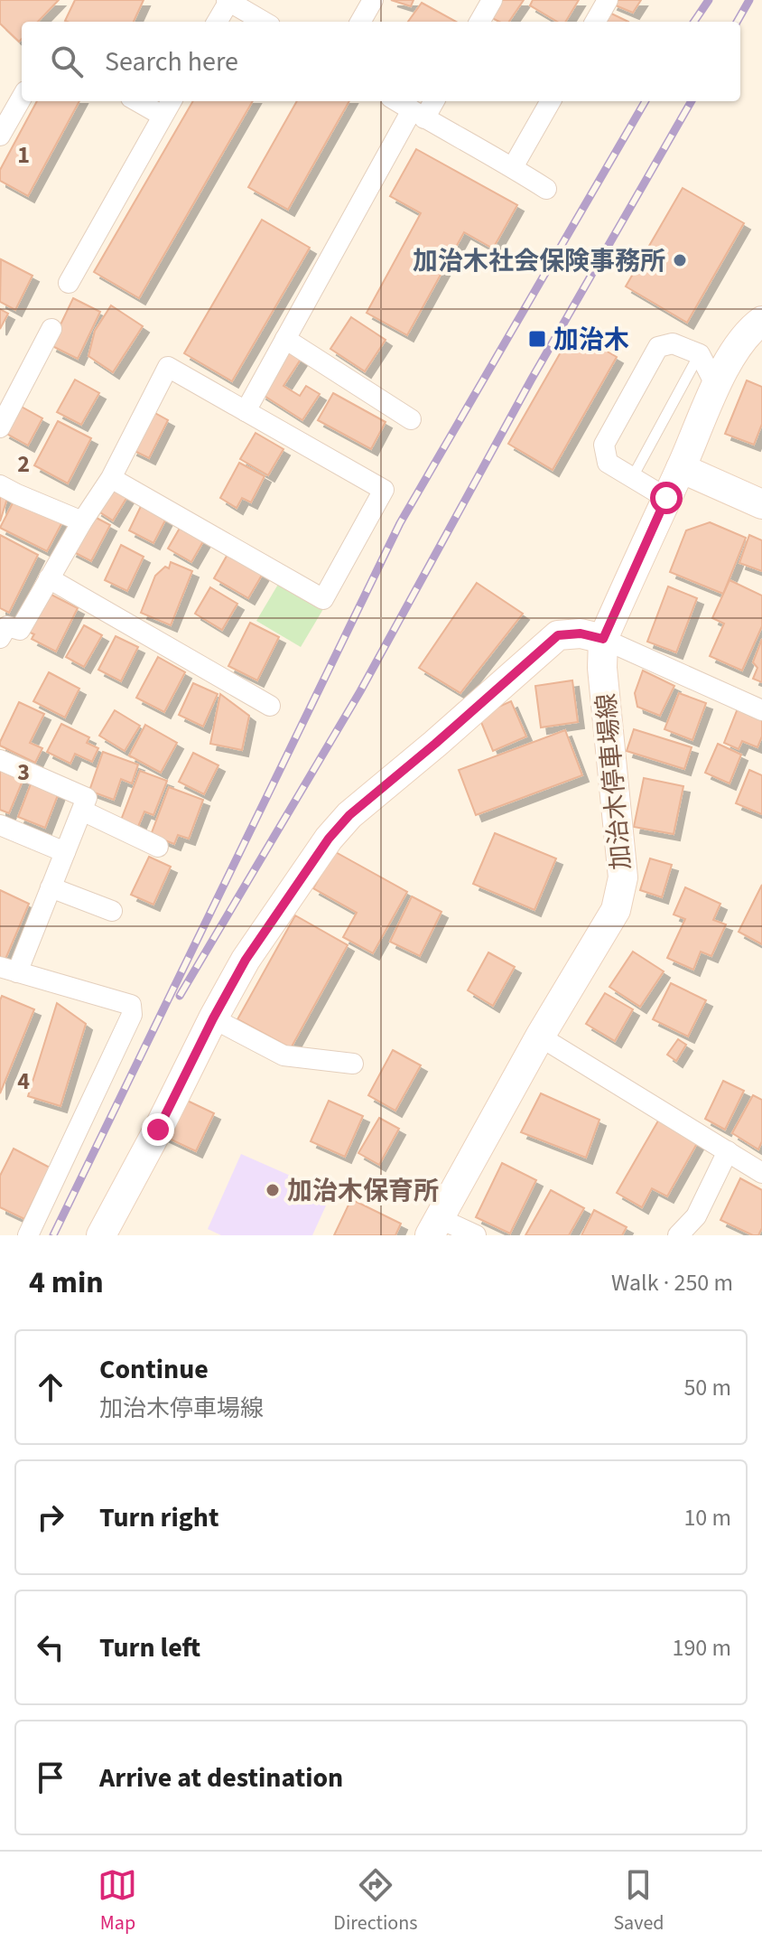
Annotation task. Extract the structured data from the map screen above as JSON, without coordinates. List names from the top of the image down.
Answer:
{
  "streets": {
    "street": ["加治木停車場線"]
  },
  "places": {
    "other": ["加治木社会保険事務所", "加治木保育所"],
    "transit": ["加治木"]
  },
  "page": {
    "search": "Search here",
    "heading": ["4 min", "Walk · 250 m"],
    "list": [
      ["Continue", "加治木停車場線", "50 m"],
      ["Turn right", "10 m"],
      ["Turn left", "190 m"],
      "Arrive at destination"
    ],
    "nav": ["Map", "Directions", "Saved"]
  },
  "grid": {
    "rows": [
      "1",
      "2",
      "3",
      "4"
    ]
  }
}
